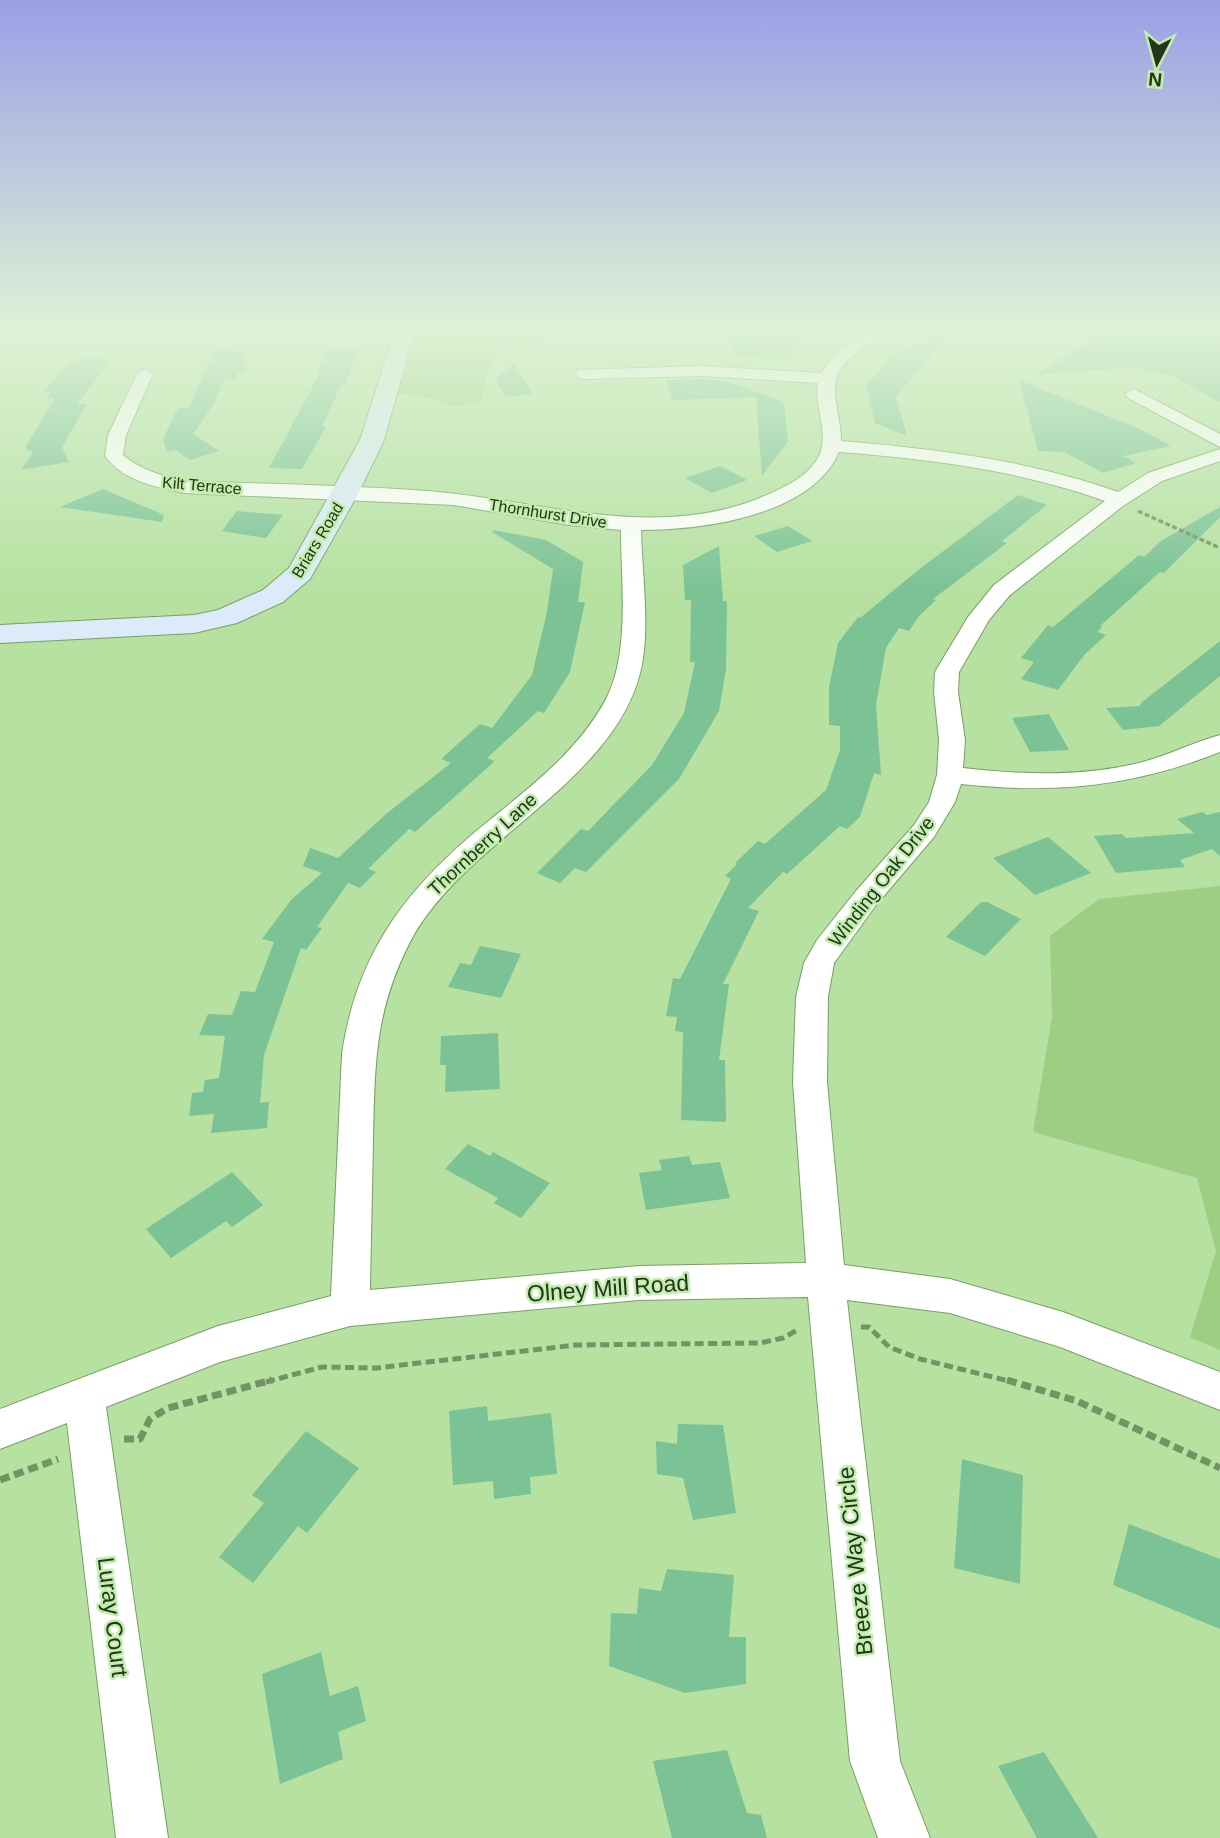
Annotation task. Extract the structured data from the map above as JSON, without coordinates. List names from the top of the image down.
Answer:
{
  "streets": {
    "street": [
      "Kilt Terrace",
      "Thornhurst Drive",
      "Briars Road",
      "Thornberry Lane",
      "Winding Oak Drive",
      "Olney Mill Road",
      "Breeze Way Circle",
      "Luray Court"
    ]
  },
  "crossings": [
    ["Kilt Terrace", "Thornhurst Drive"],
    ["Kilt Terrace", "Briars Road"],
    ["Thornhurst Drive", "Briars Road"],
    ["Thornhurst Drive", "Thornberry Lane"],
    ["Thornberry Lane", "Olney Mill Road"],
    ["Winding Oak Drive", "Olney Mill Road"],
    ["Winding Oak Drive", "Breeze Way Circle"],
    ["Olney Mill Road", "Breeze Way Circle"],
    ["Olney Mill Road", "Luray Court"]
  ],
  "north": "bottom"
}
